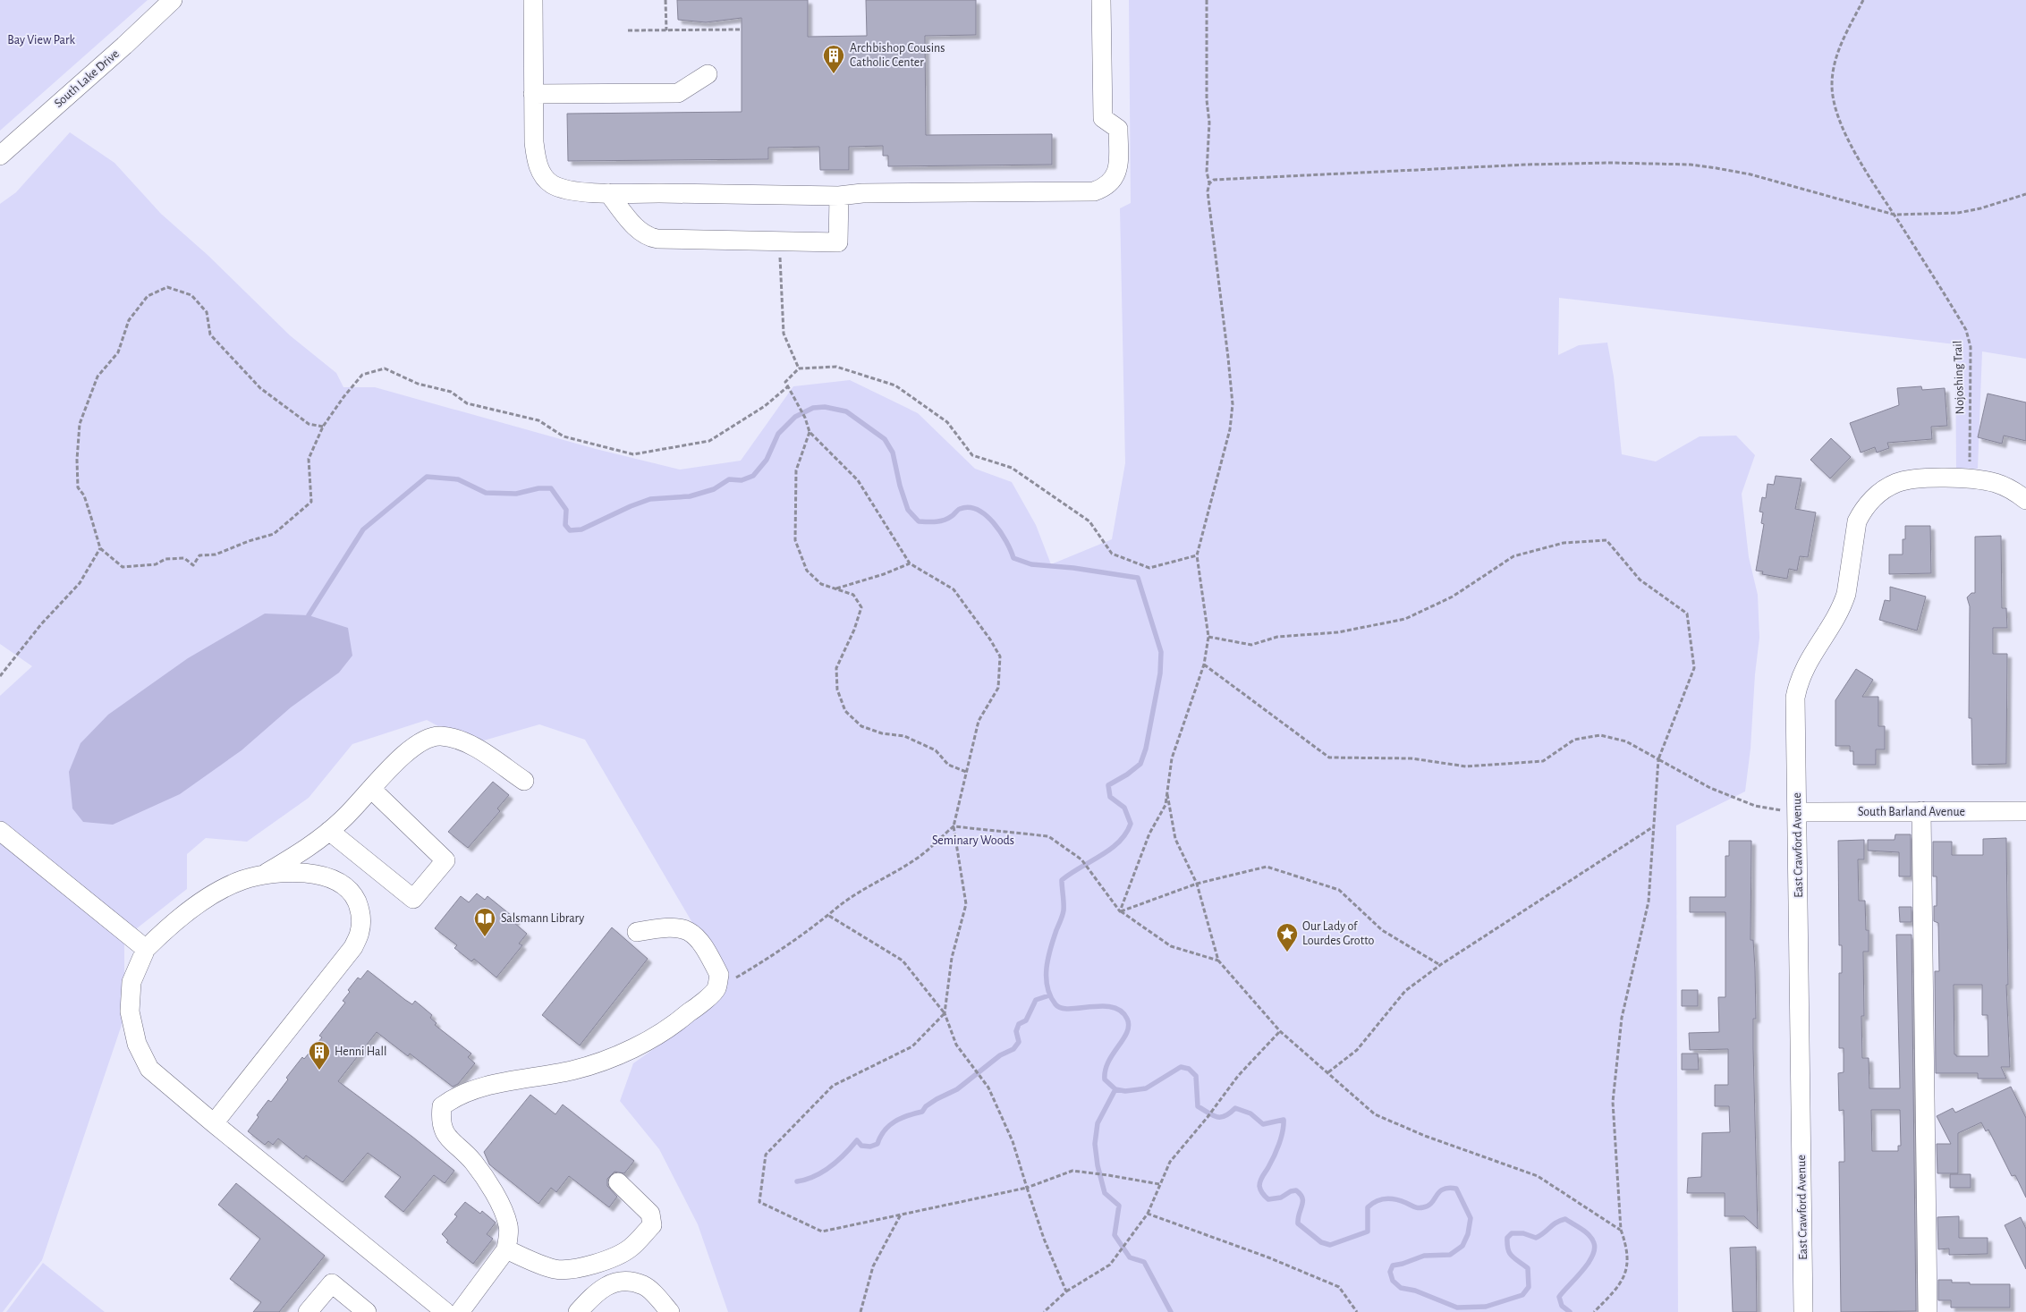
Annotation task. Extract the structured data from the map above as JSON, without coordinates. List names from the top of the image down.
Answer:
{
  "streets": {
    "street": ["South Lake Drive", "South Barland Avenue", "East Crawford Avenue"],
    "path": ["Nojoshing Trail"]
  },
  "crossings": [
    ["Nojoshing Trail", "East Crawford Avenue"],
    ["South Barland Avenue", "East Crawford Avenue"]
  ],
  "parks": ["Bay View Park", "Seminary Woods"],
  "places": {
    "building": ["Archbishop Cousins Catholic Center", "Henni Hall"],
    "library": ["Salsmann Library"],
    "place": ["Our Lady of Lourdes Grotto"]
  }
}
